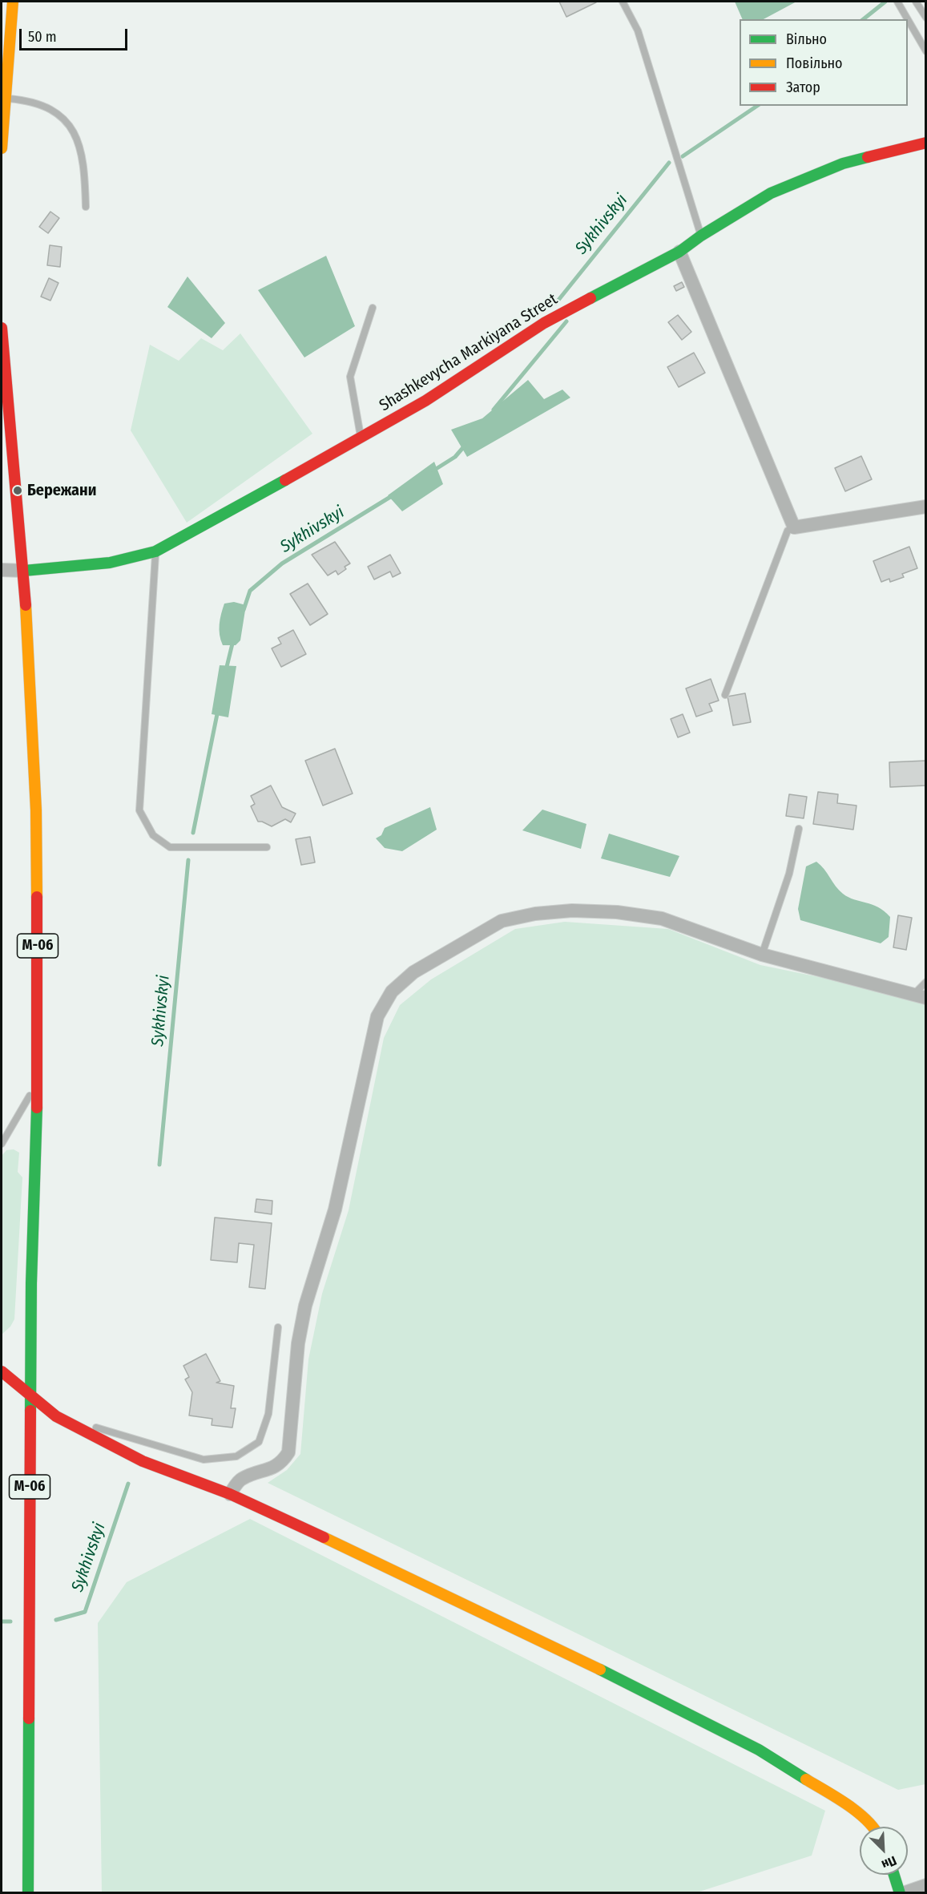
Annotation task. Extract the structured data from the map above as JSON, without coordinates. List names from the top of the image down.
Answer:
{
  "streets": {
    "main road": ["Shashkevycha Markiyana Street", "М-06"]
  },
  "crossings": [
    ["Shashkevycha Markiyana Street", "М-06"]
  ],
  "water": ["Sykhivskyi"],
  "places": ["Бережани"],
  "legend": ["Вільно", "Повільно", "Затор"],
  "scale_bar": "50 m",
  "north": "bottom right"
}
